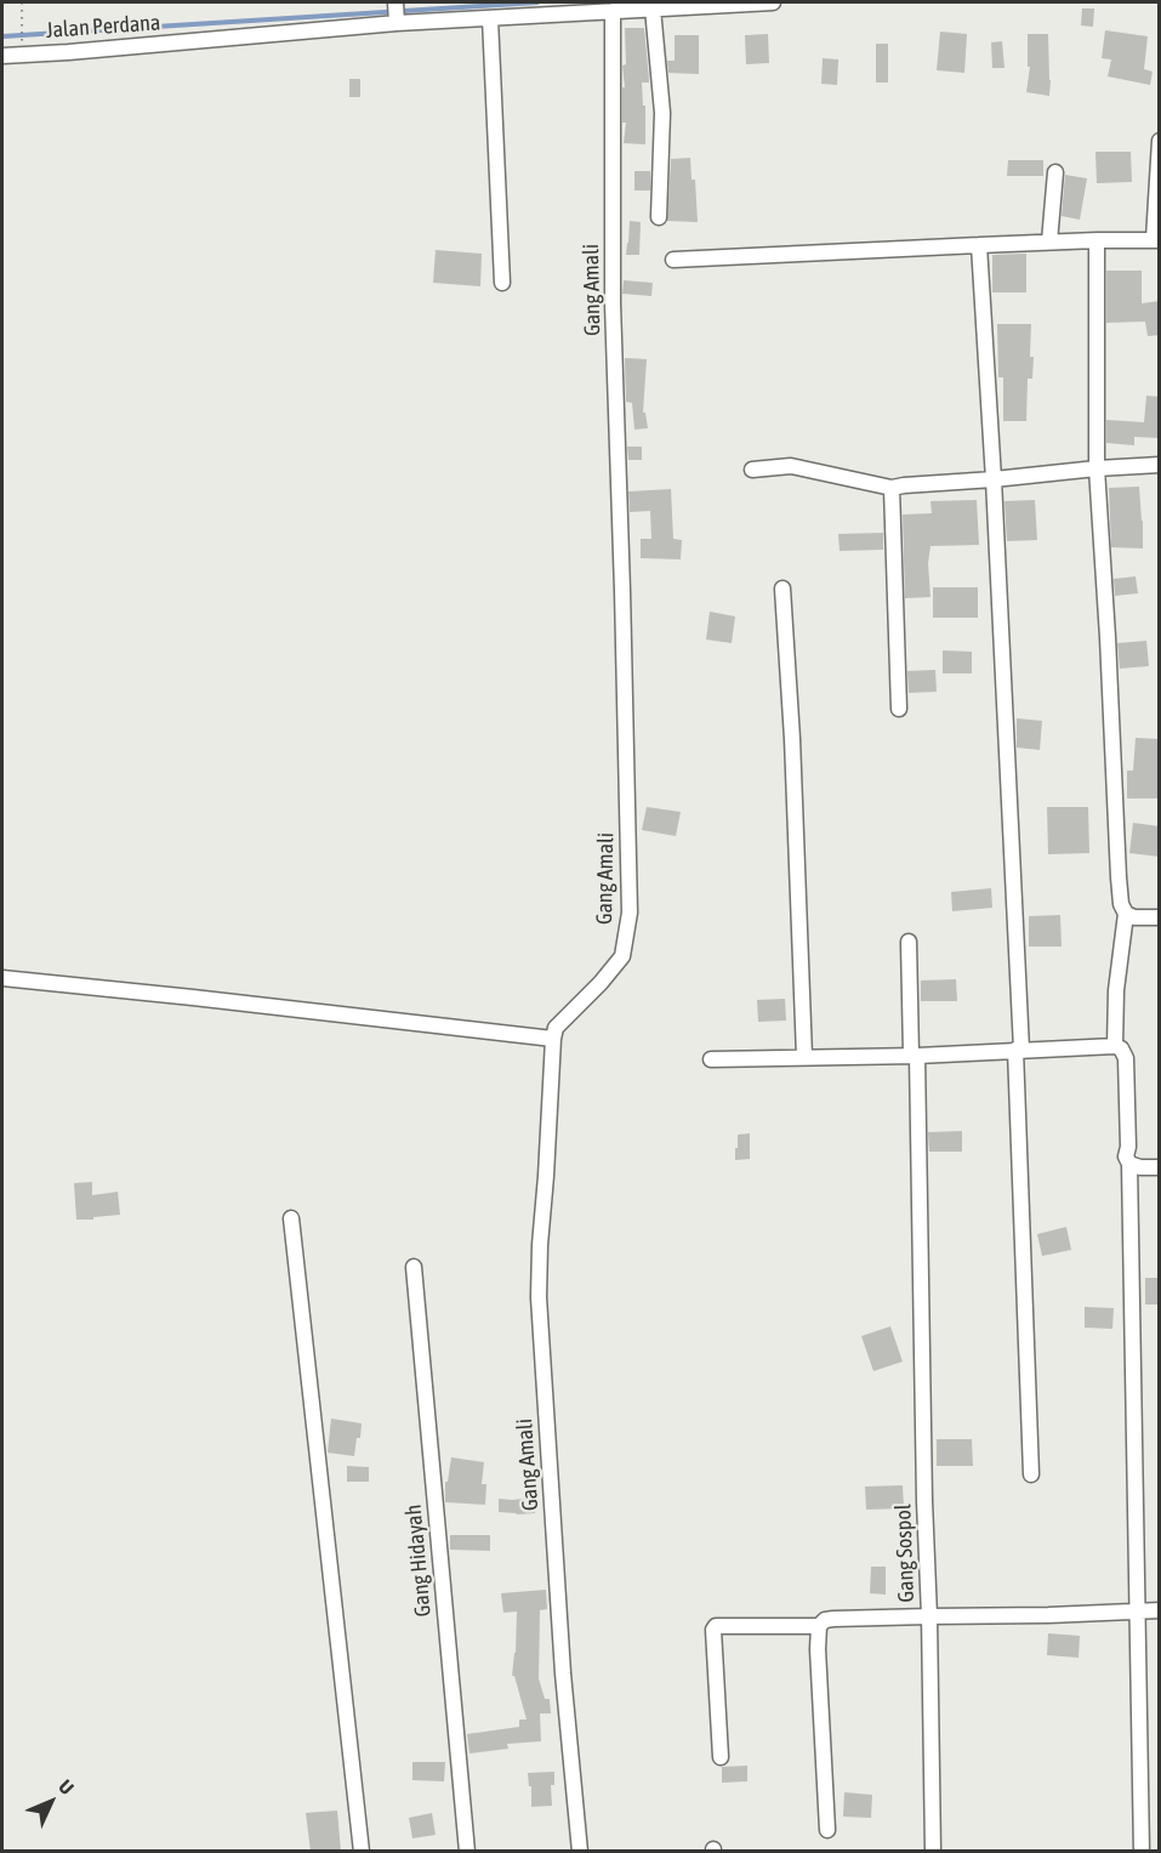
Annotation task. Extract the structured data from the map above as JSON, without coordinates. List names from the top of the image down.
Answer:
{
  "streets": {
    "street": [
      "Jalan Perdana",
      "Gang Amali",
      "Gang Sospol",
      "Gang Hidayah"
    ]
  },
  "crossings": [
    ["Jalan Perdana", "Gang Amali"]
  ],
  "north": "top right"
}
